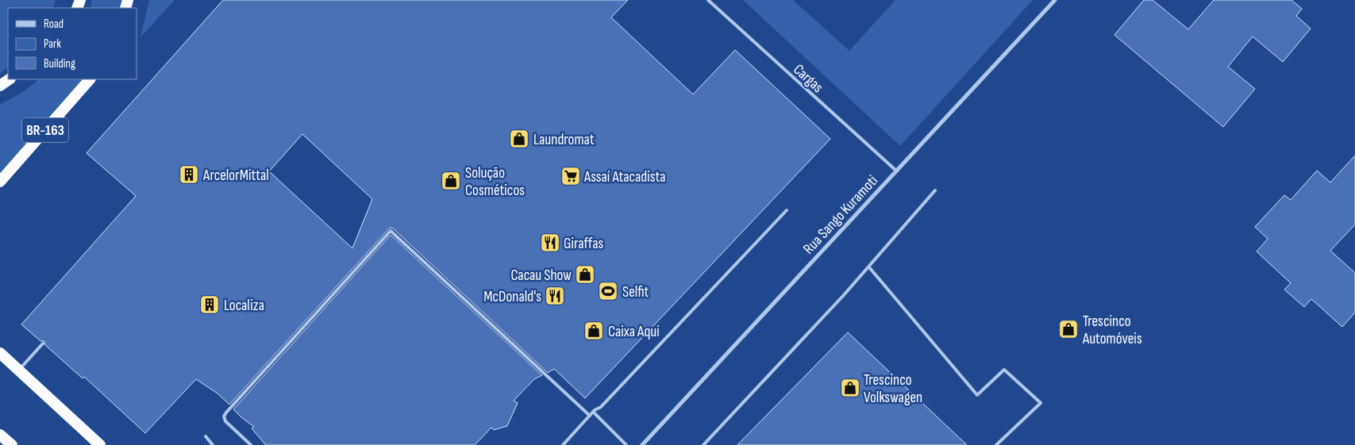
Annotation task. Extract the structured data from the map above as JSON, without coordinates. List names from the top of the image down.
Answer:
{
  "streets": {
    "highway": ["BR-163"],
    "street": ["Rua Sango Kuramoti"],
    "lane": ["Cargas"]
  },
  "crossings": [
    ["Cargas", "Rua Sango Kuramoti"]
  ],
  "places": {
    "shop": [
      "Laundromat",
      "Solução Cosméticos",
      "Cacau Show",
      "Trescinco Automóveis",
      "Caixa Aqui",
      "Trescinco Volkswagen"
    ],
    "building": ["ArcelorMittal", "Localiza"],
    "supermarket": ["Assaí Atacadista"],
    "restaurant": ["Giraffas", "McDonald's"],
    "sports": ["Selfit"]
  },
  "legend": ["Road", "Park", "Building"]
}
